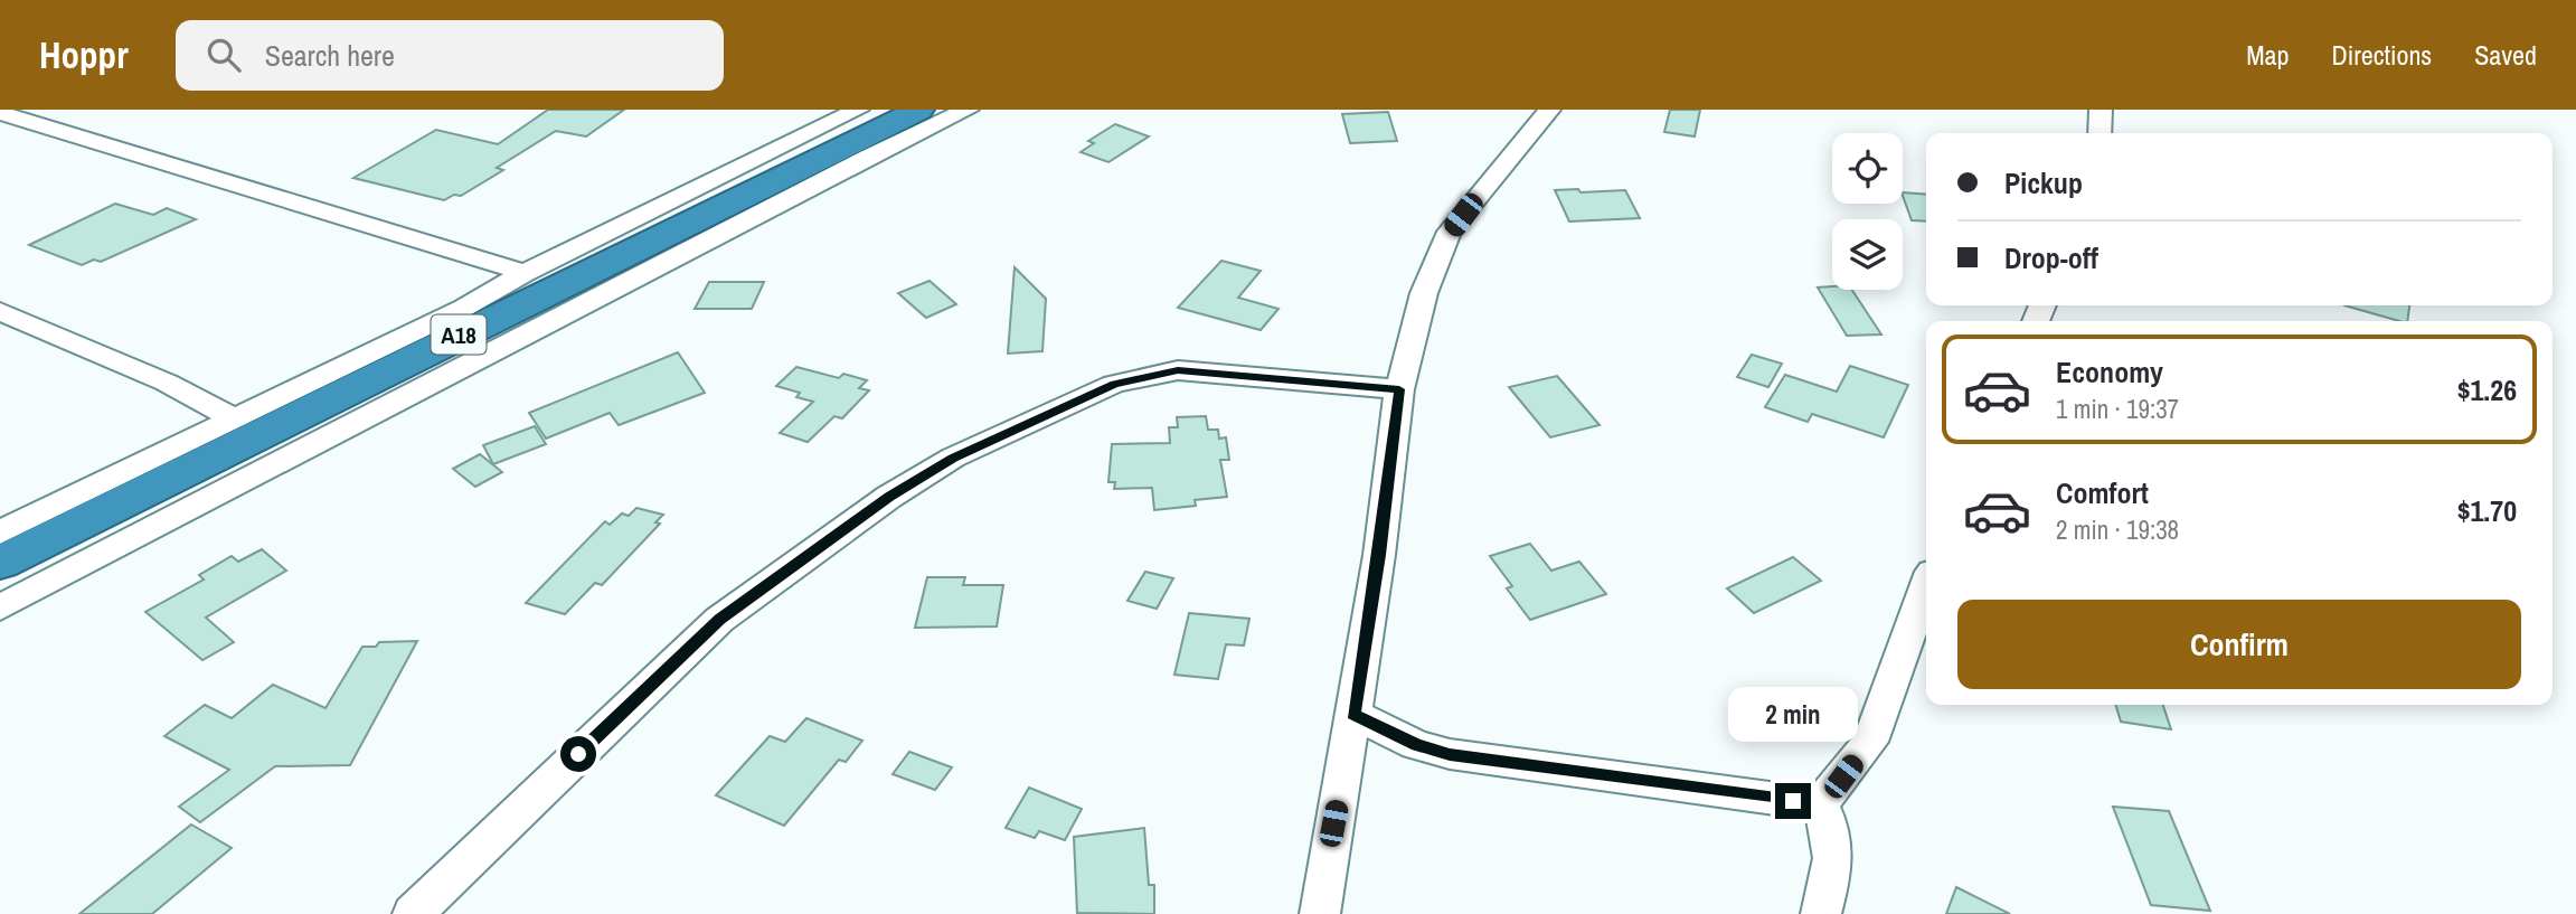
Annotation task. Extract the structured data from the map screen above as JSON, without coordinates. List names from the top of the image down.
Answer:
{
  "streets": {
    "highway": ["A18"]
  },
  "page": {
    "header": "Hoppr",
    "search": "Search here",
    "nav": ["Map", "Directions", "Saved"],
    "banner": ["Pickup", "Drop-off"],
    "list": [
      {
        "name": "Economy",
        "note": "1 min · 19:37",
        "value": "$1.26"
      },
      {
        "name": "Comfort",
        "note": "2 min · 19:38",
        "value": "$1.70"
      }
    ],
    "buttons": "Confirm",
    "bubble": "2 min"
  }
}
